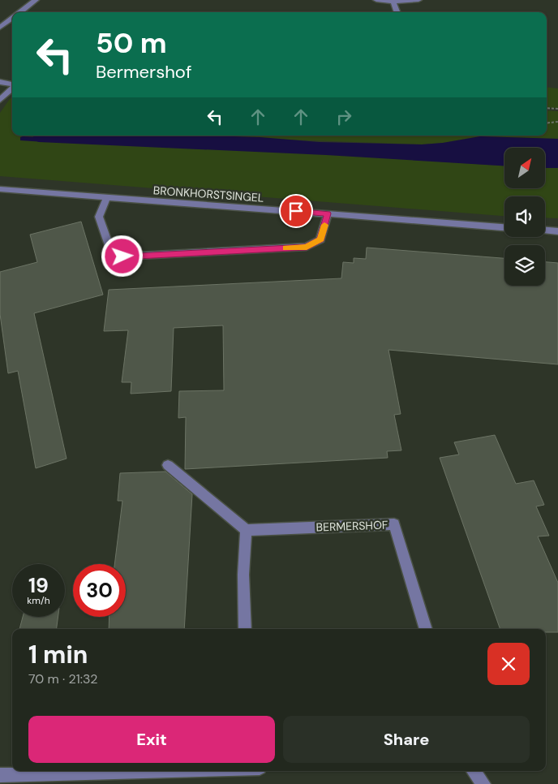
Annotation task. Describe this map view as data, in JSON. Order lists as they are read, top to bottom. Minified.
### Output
{"streets":{"street":["BRONKHORSTSINGEL","BERMERSHOF"]},"north":"top right","page":{"turn":["50 m","Bermershof"],"speed":"19 km/h","limit":"30","heading":["1 min","70 m · 21:32"],"buttons":["Exit","Share"]}}
